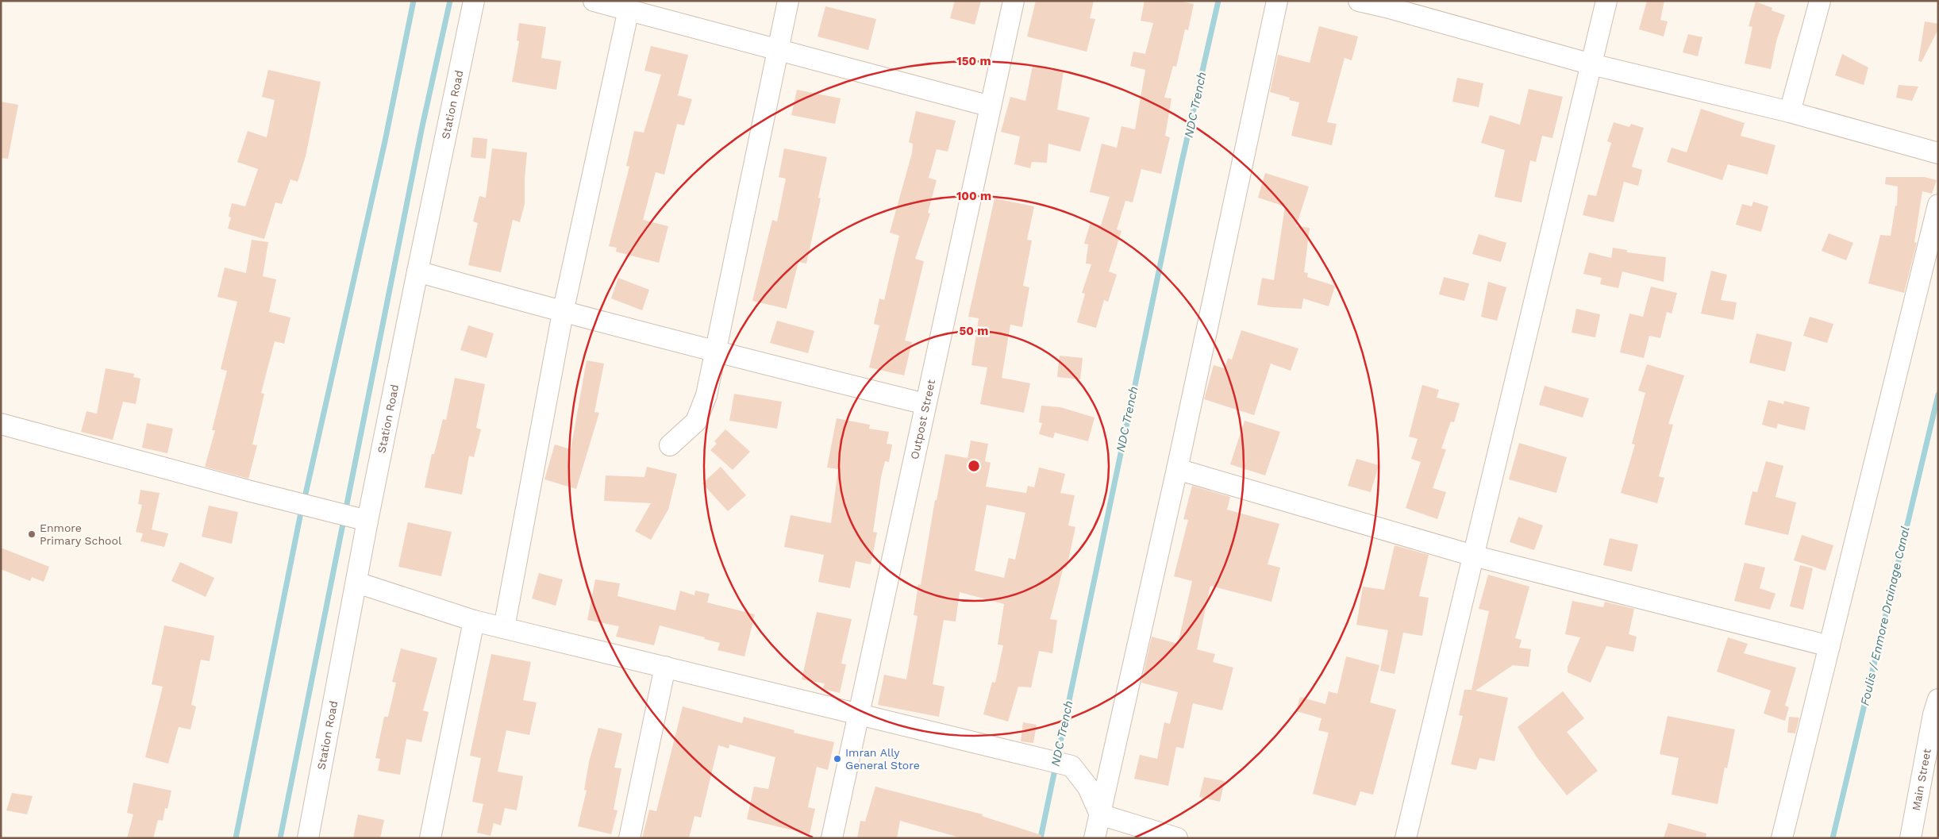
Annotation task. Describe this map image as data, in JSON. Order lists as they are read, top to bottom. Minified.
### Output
{"streets":{"street":["Station Road","Outpost Street","Main Street"]},"water":["NDC Trench","Foulis / Enmore Drainage Canal"],"places":["Enmore Primary School","Imran Ally General Store"],"rings":["150 m","100 m","50 m"]}
